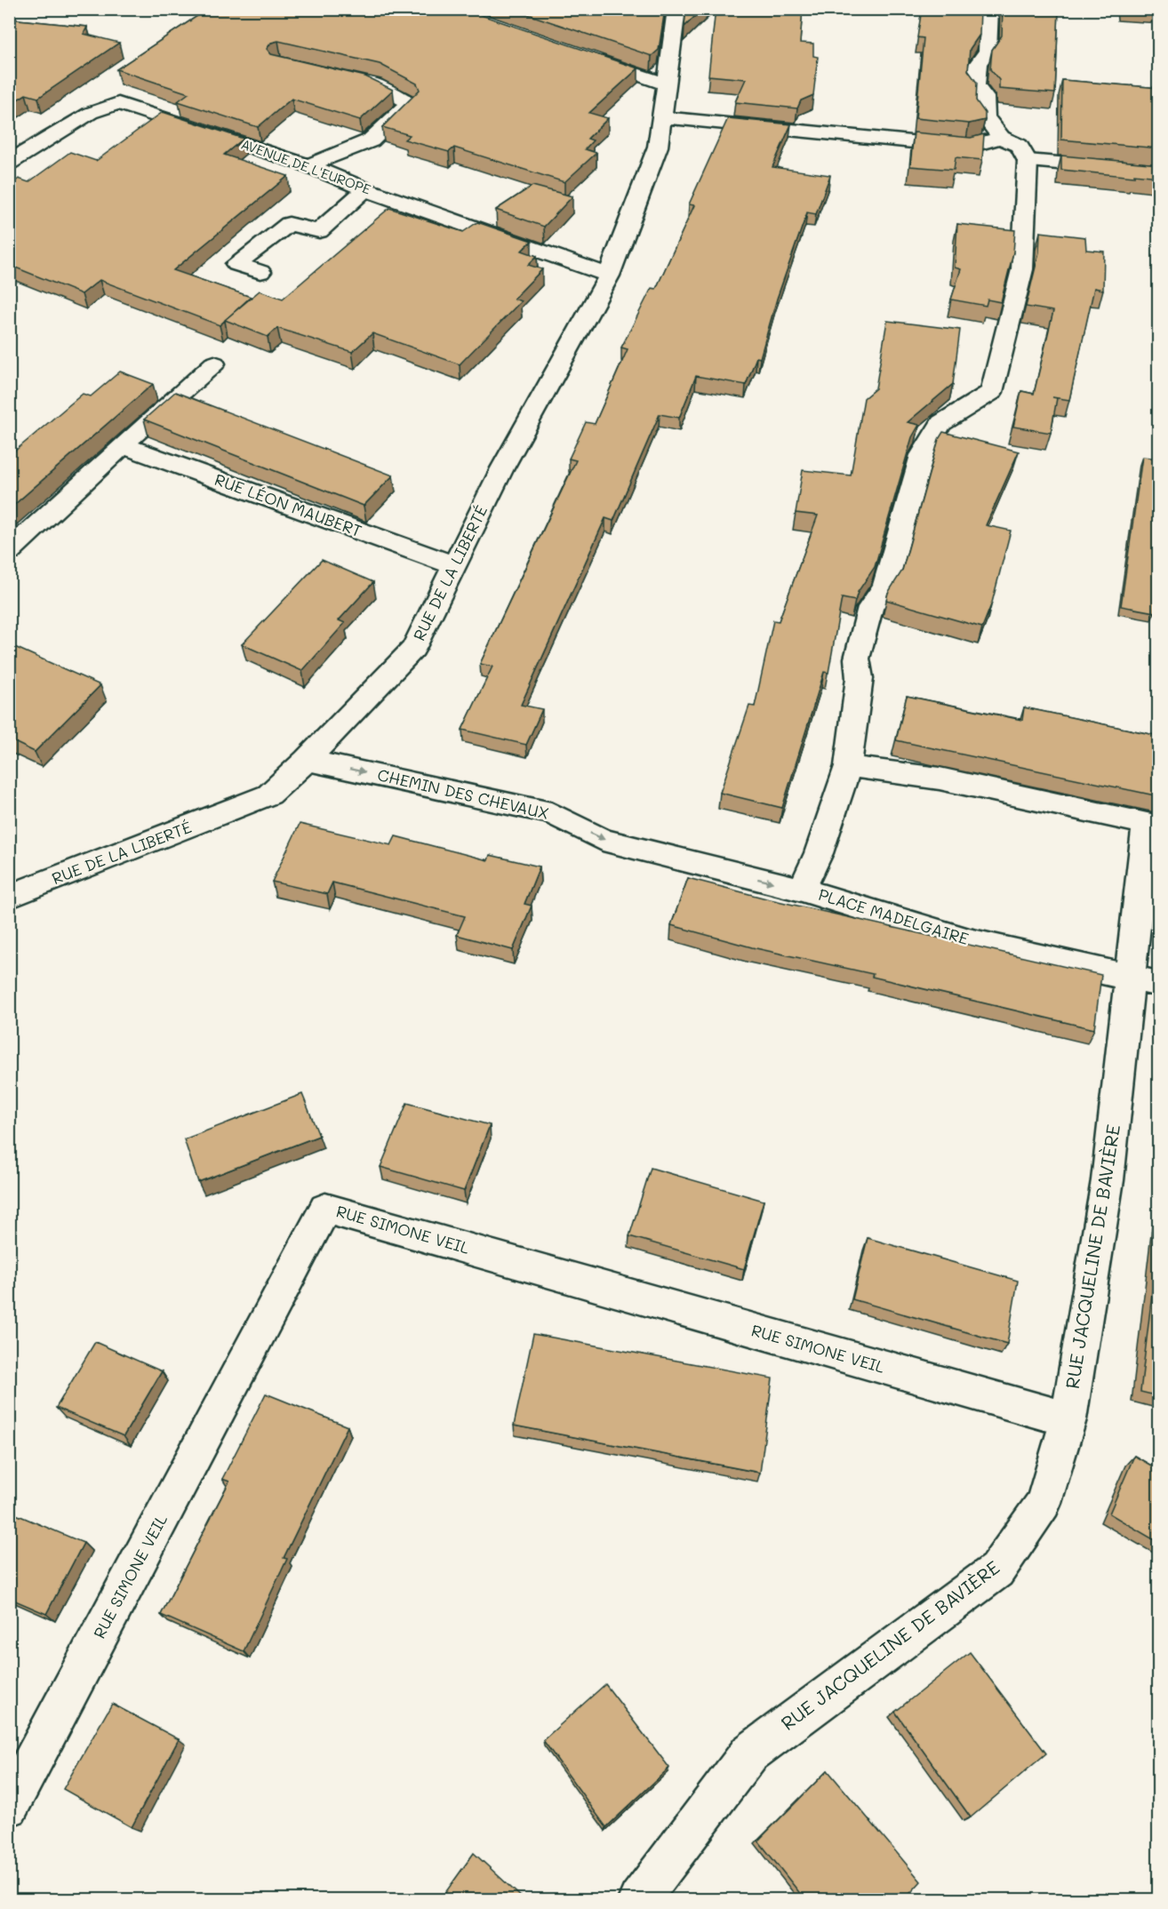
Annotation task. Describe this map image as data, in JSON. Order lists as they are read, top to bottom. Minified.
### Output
{"streets":{"street":["AVENUE DE L'EUROPE","RUE LÉON MAUBERT","RUE DE LA LIBERTÉ","CHEMIN DES CHEVAUX","PLACE MADELGAIRE","RUE SIMONE VEIL","RUE JACQUELINE DE BAVIÈRE"]},"crossings":[["AVENUE DE L'EUROPE","RUE DE LA LIBERTÉ"],["RUE LÉON MAUBERT","RUE DE LA LIBERTÉ"],["RUE DE LA LIBERTÉ","CHEMIN DES CHEVAUX"],["CHEMIN DES CHEVAUX","PLACE MADELGAIRE"],["PLACE MADELGAIRE","RUE JACQUELINE DE BAVIÈRE"],["RUE SIMONE VEIL","RUE JACQUELINE DE BAVIÈRE"]],"one_way":["CHEMIN DES CHEVAUX"]}
